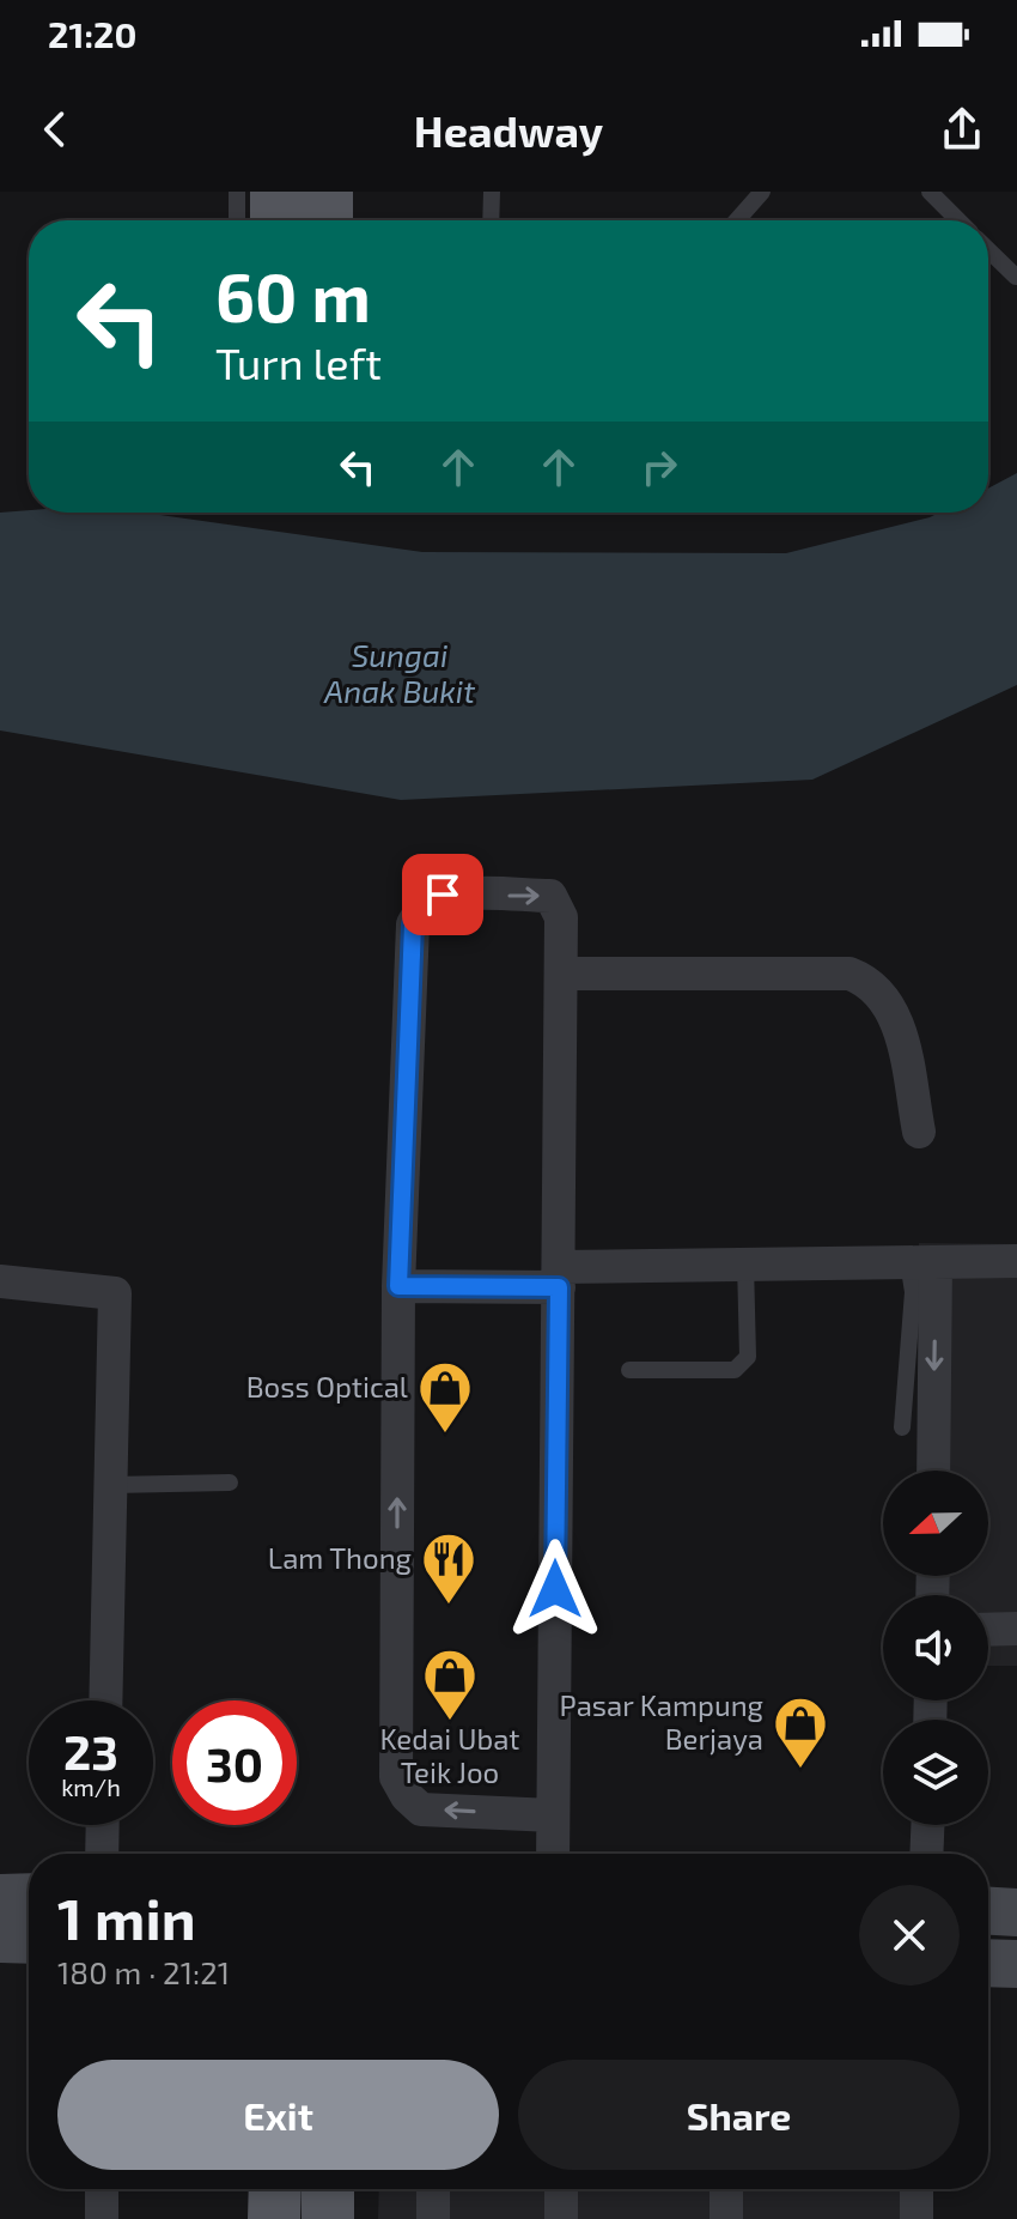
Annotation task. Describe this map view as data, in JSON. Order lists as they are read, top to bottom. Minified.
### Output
{"water":["Sungai Anak Bukit"],"places":{"shop":["Boss Optical","Kedai Ubat Teik Joo","Pasar Kampung Berjaya"],"restaurant":["Lam Thong"]},"north":"left","page":{"status":"21:20","header":"Headway","turn":["60 m","Turn left"],"speed":"23 km/h","limit":"30","heading":["1 min","180 m · 21:21"],"buttons":["Exit","Share"]}}
